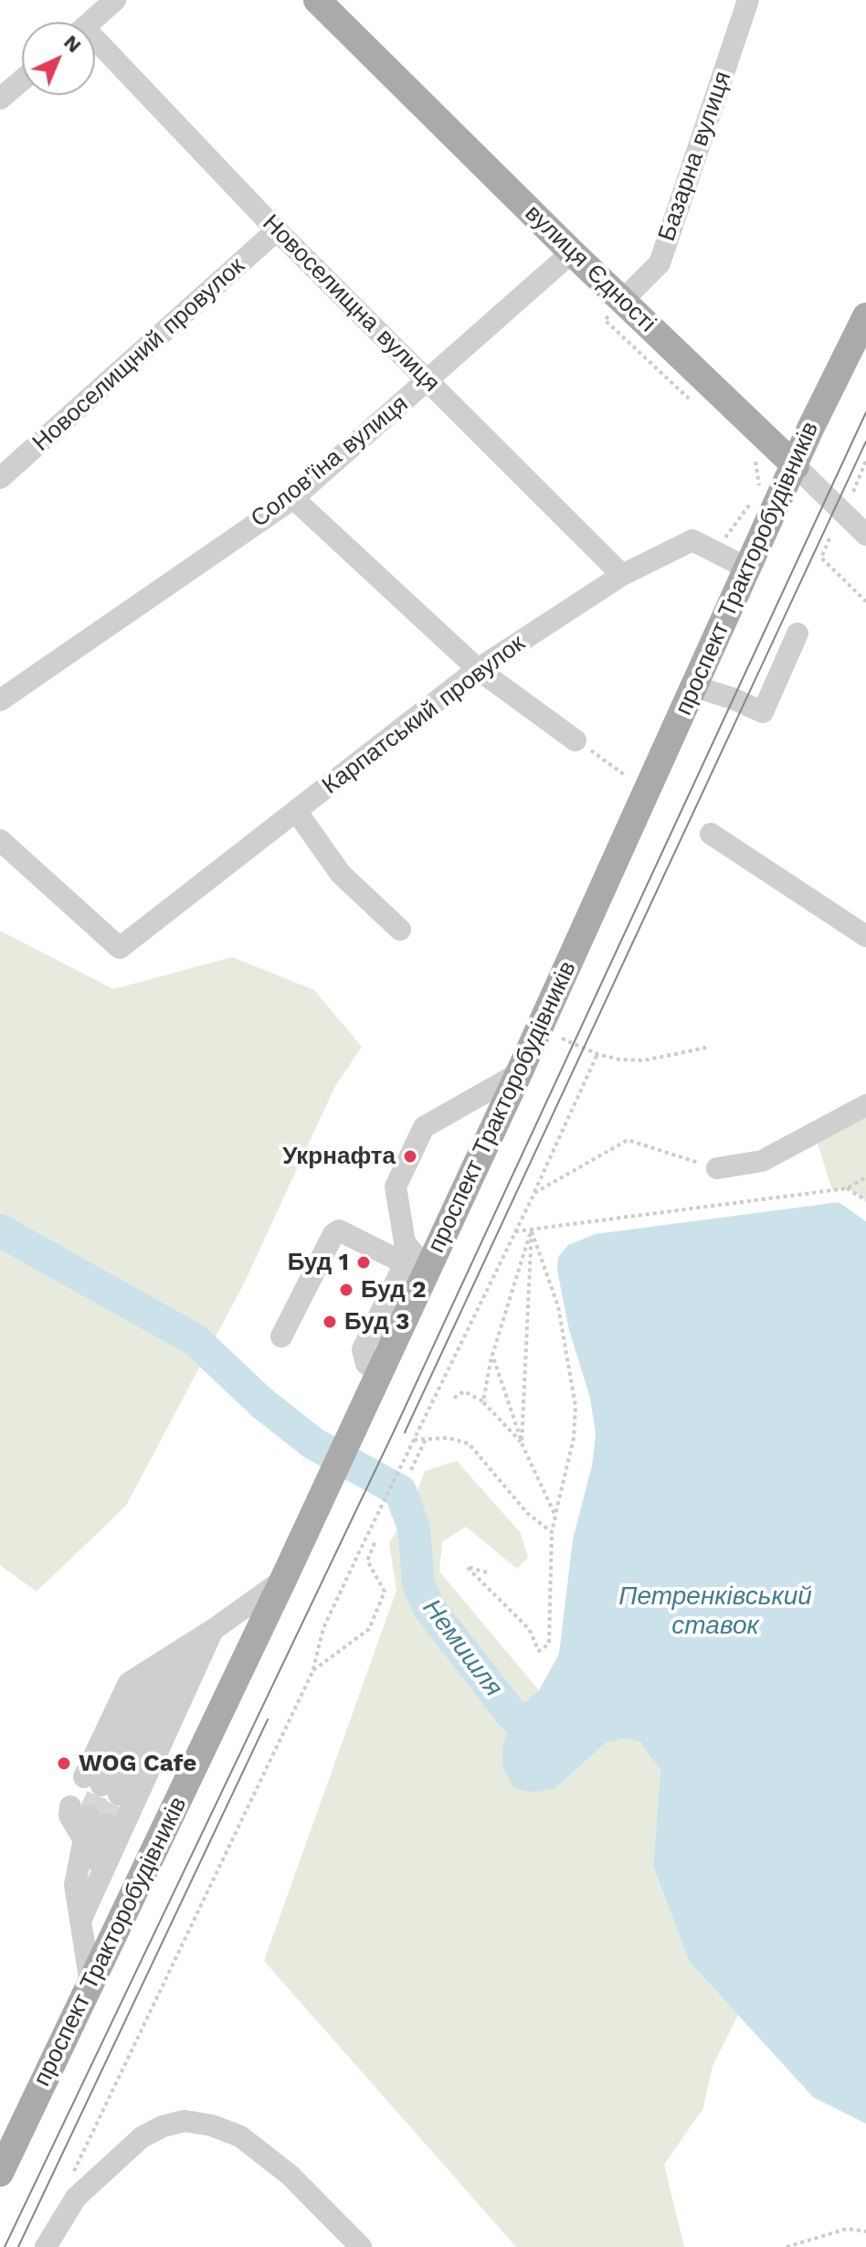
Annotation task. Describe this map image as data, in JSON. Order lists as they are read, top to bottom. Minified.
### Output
{"streets":{"main road":["вулиця Єдності","проспект Тракторобудівників"],"street":["Базарна вулиця","Новоселищна вулиця","Новоселищний провулок","Солов'їна вулиця","Карпатський провулок"]},"crossings":[["Базарна вулиця","вулиця Єдності"],["вулиця Єдності","Солов'їна вулиця"],["вулиця Єдності","проспект Тракторобудівників"],["Новоселищна вулиця","Новоселищний провулок"],["Новоселищна вулиця","Солов'їна вулиця"],["Новоселищна вулиця","Карпатський провулок"],["проспект Тракторобудівників","Карпатський провулок"]],"water":["Петренківський ставок","Немишля"],"places":["Укрнафта","Буд 1","Буд 2","Буд 3","WOG Cafe"],"north":"top right"}
